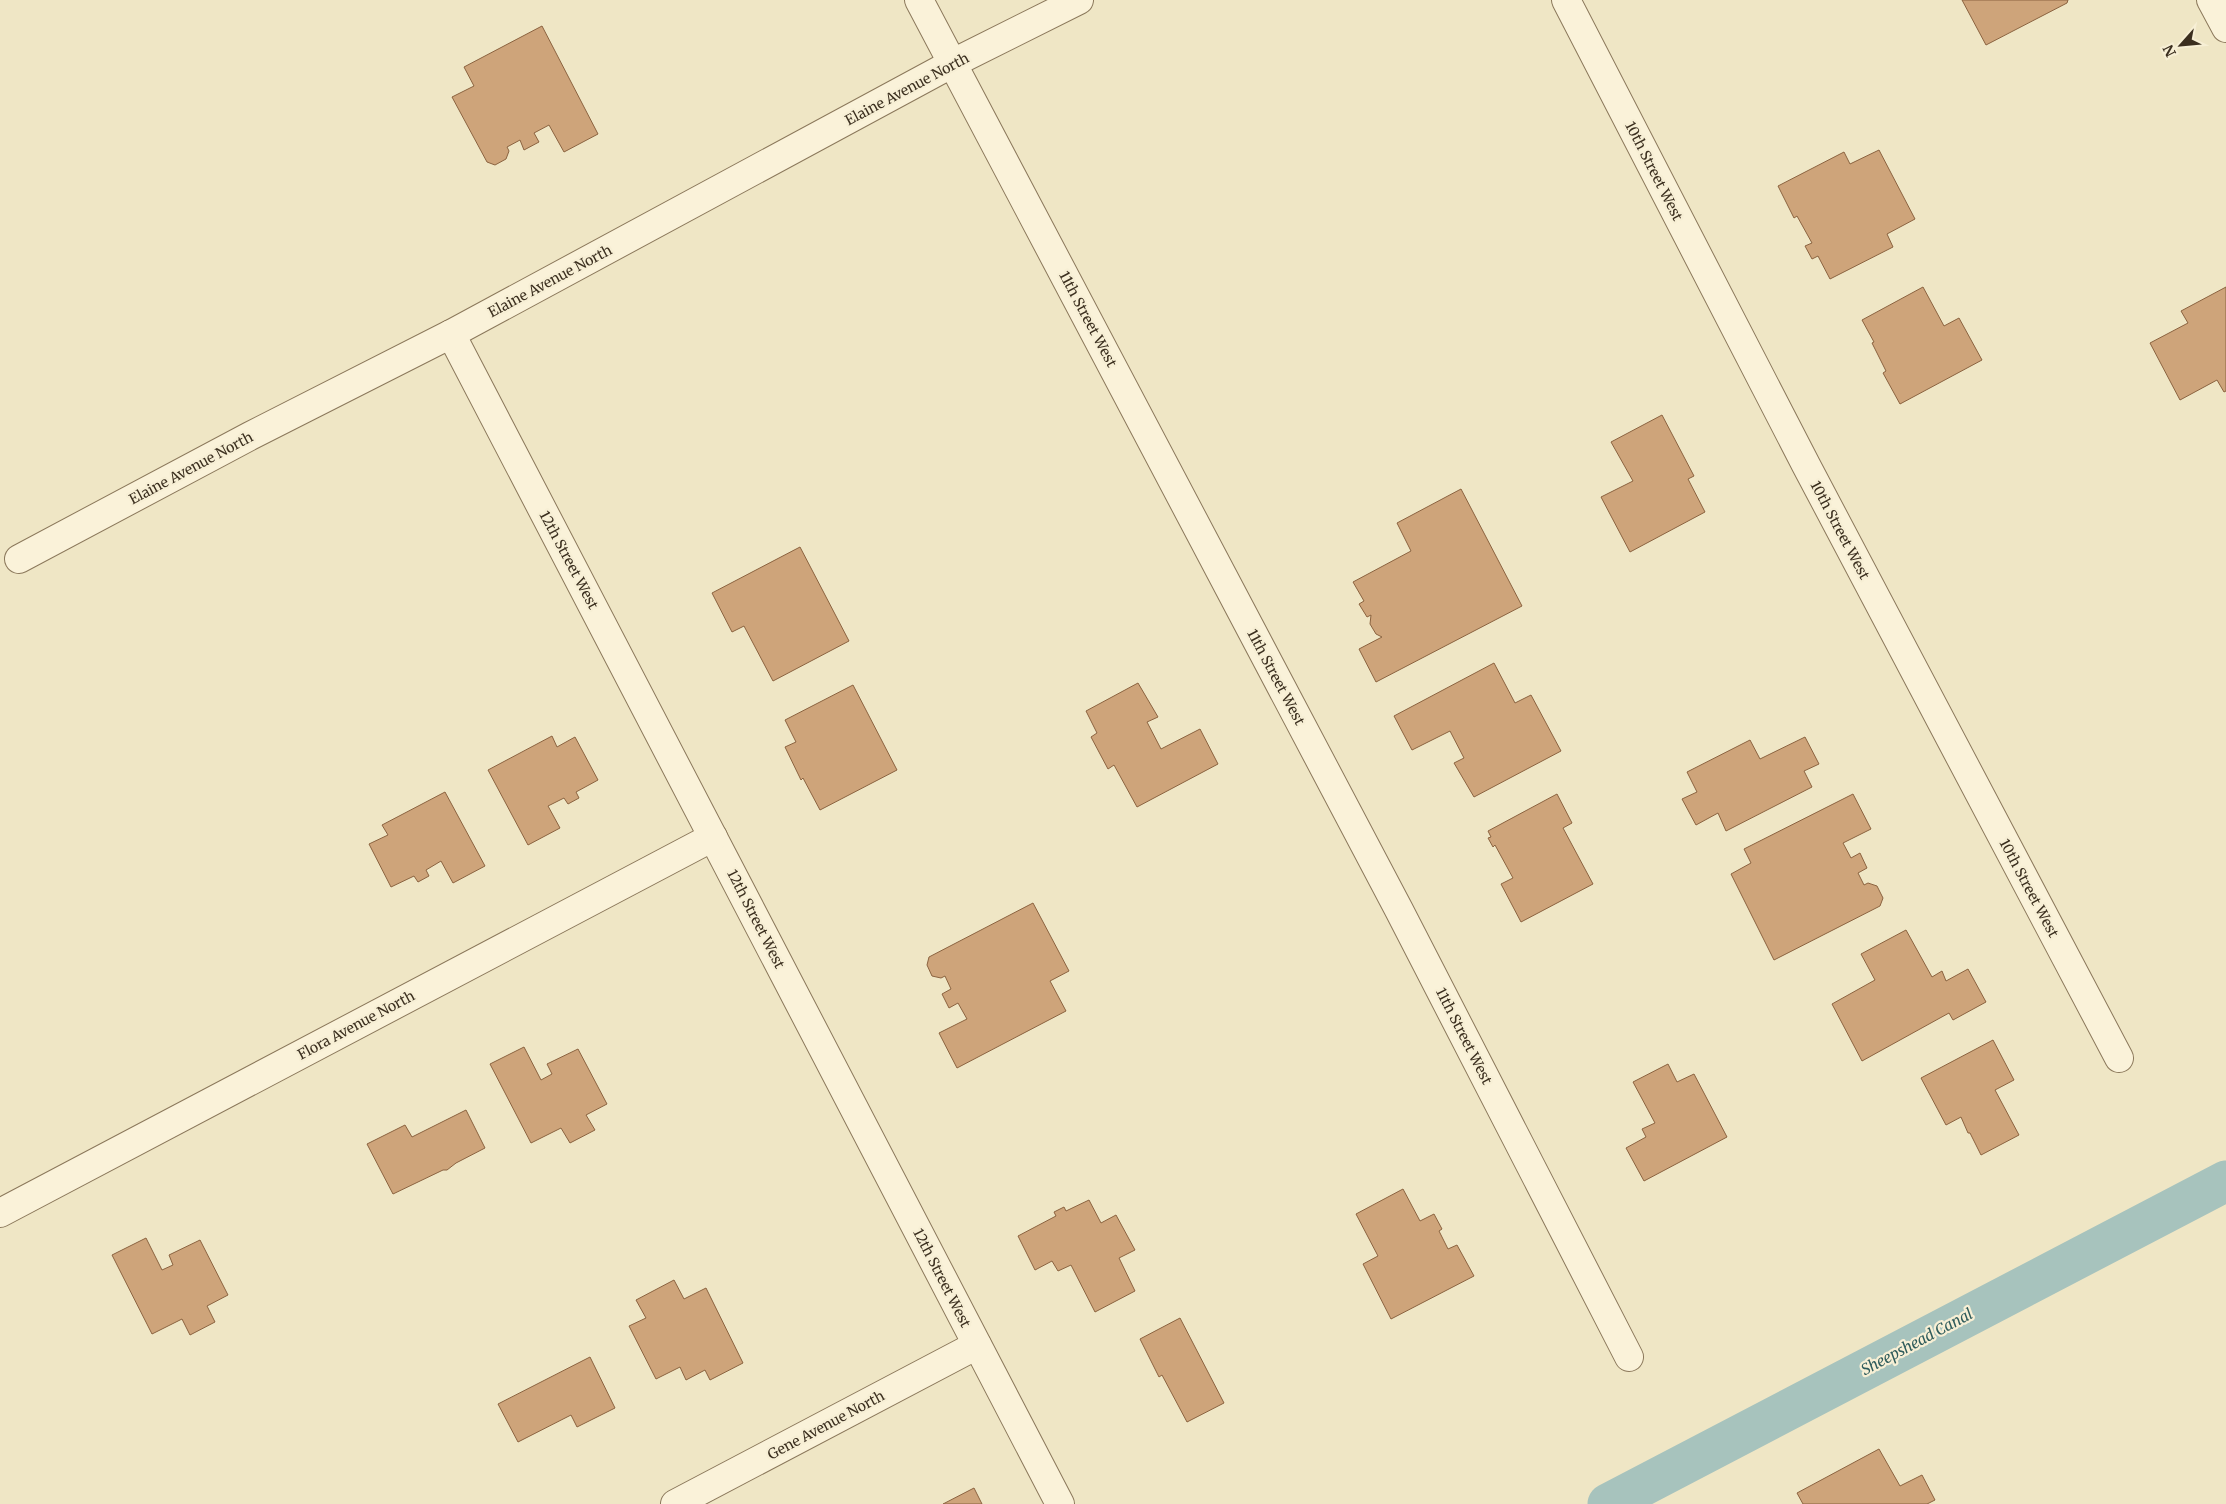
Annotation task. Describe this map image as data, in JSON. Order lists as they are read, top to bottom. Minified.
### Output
{"streets":{"street":["Elaine Avenue North","10th Street West","11th Street West","12th Street West","Flora Avenue North","Gene Avenue North"]},"crossings":[["Elaine Avenue North","11th Street West"],["Elaine Avenue North","12th Street West"],["12th Street West","Flora Avenue North"],["12th Street West","Gene Avenue North"]],"water":["Sheepshead Canal"],"north":"bottom left"}
